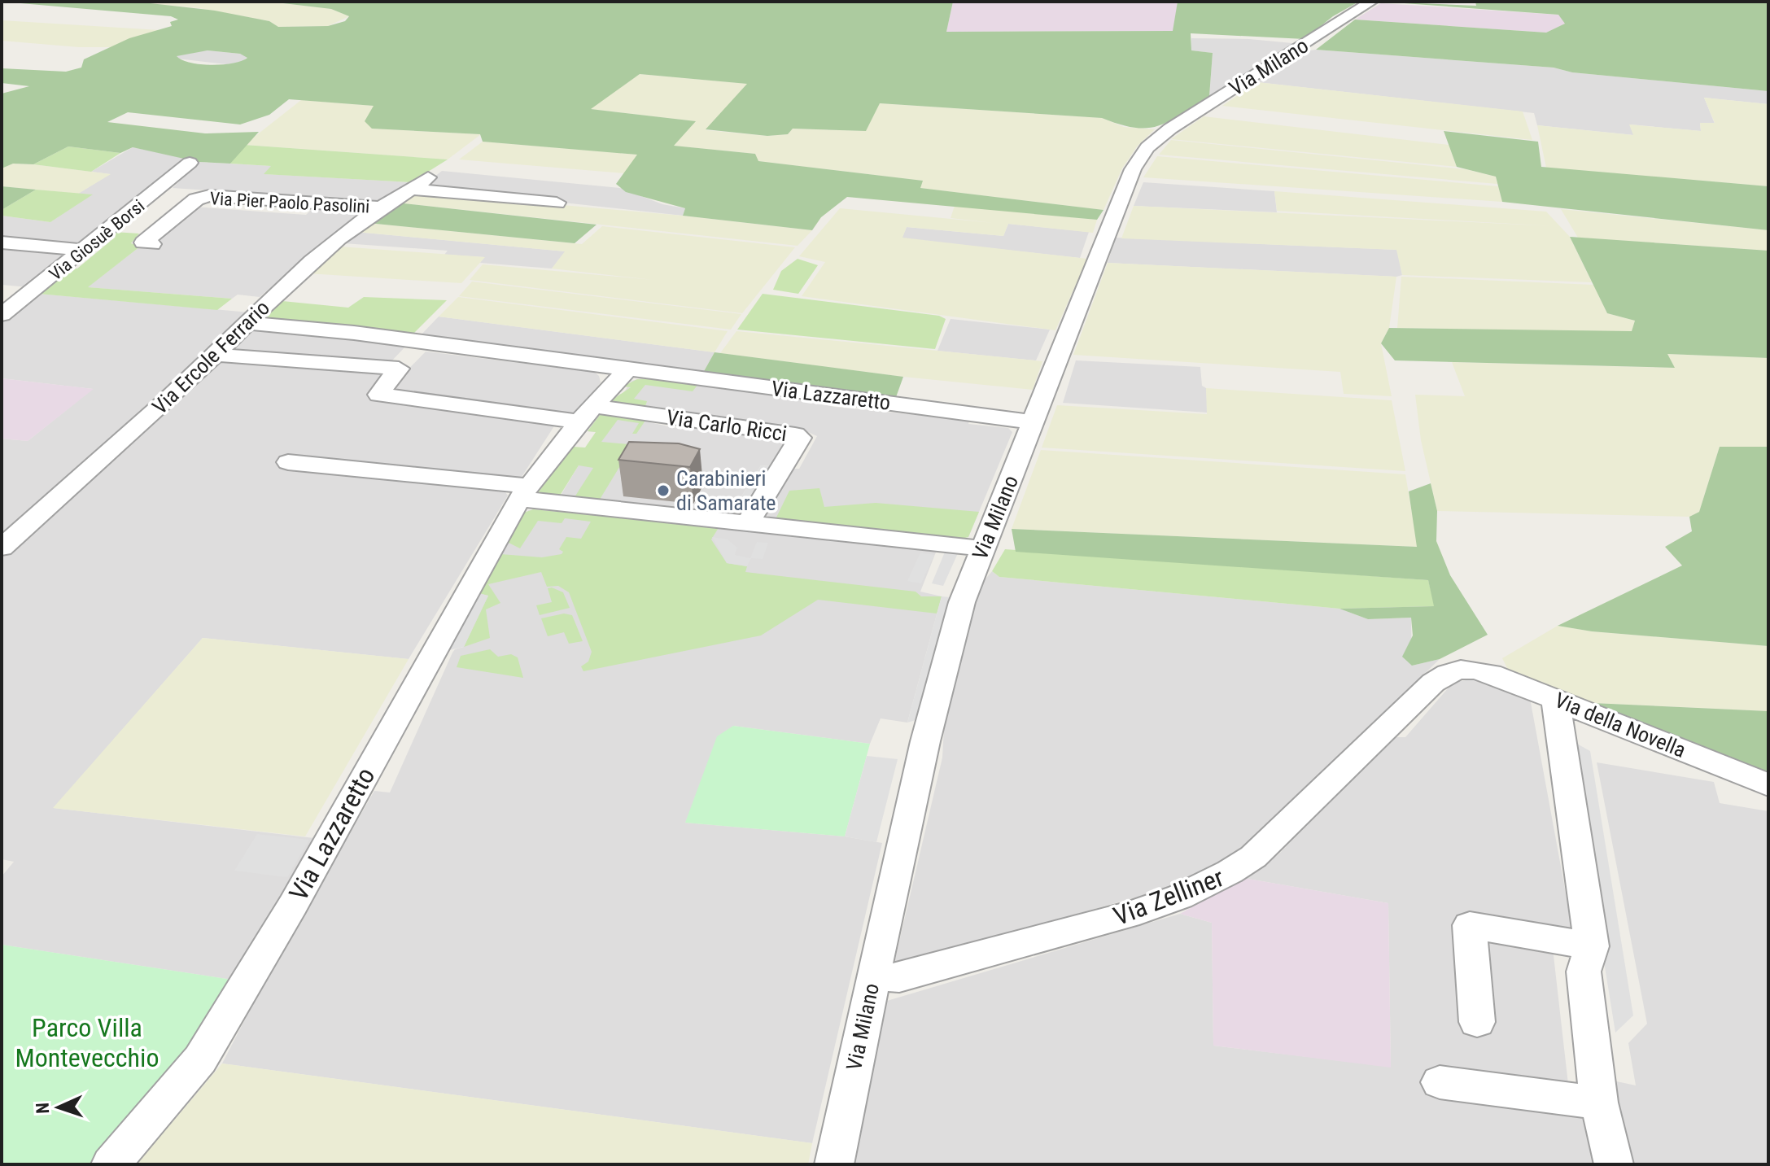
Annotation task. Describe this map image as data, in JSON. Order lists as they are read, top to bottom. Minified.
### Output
{"streets":{"street":["Via Milano","Via Pier Paolo Pasolini","Via Giosuè Borsi","Via Ercole Ferrario","Via Lazzaretto","Via Carlo Ricci","Via della Novella","Via Zelliner"]},"crossings":[["Via Milano","Via Lazzaretto"],["Via Milano","Via Zelliner"],["Via Pier Paolo Pasolini","Via Giosuè Borsi"],["Via Pier Paolo Pasolini","Via Ercole Ferrario"],["Via Ercole Ferrario","Via Lazzaretto"],["Via Lazzaretto","Via Carlo Ricci"],["Via della Novella","Via Zelliner"]],"parks":["Parco Villa Montevecchio"],"places":["Carabinieri di Samarate"],"north":"left"}
